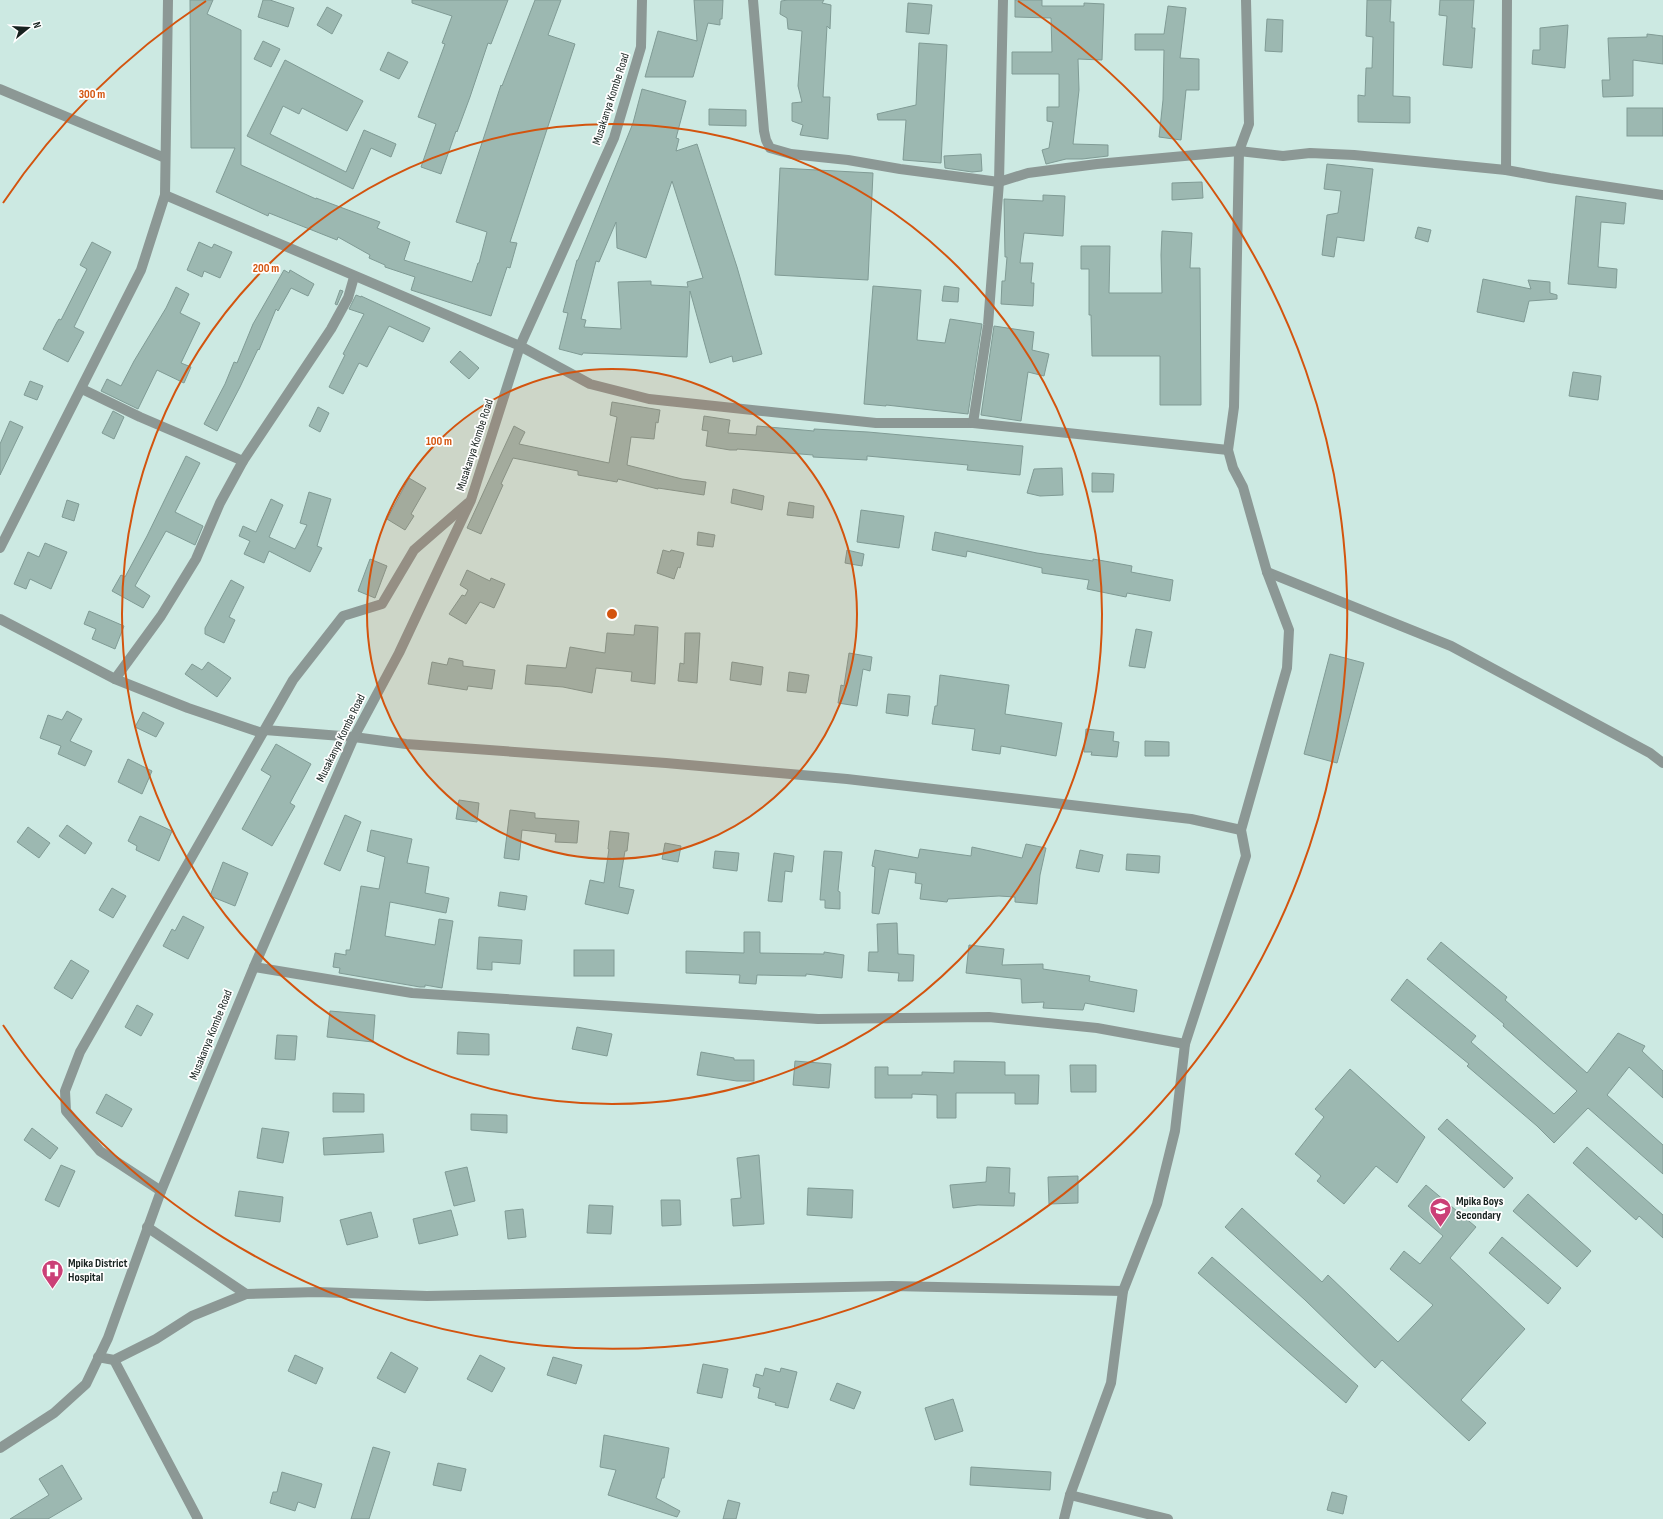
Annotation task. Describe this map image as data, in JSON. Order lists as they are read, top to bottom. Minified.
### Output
{"streets":{"street":["Musakanya Kombe Road"]},"places":{"school or university":["Mpika Boys Secondary"],"hospital":["Mpika District Hospital"]},"north":"right","rings":["300 m","200 m","100 m"]}
